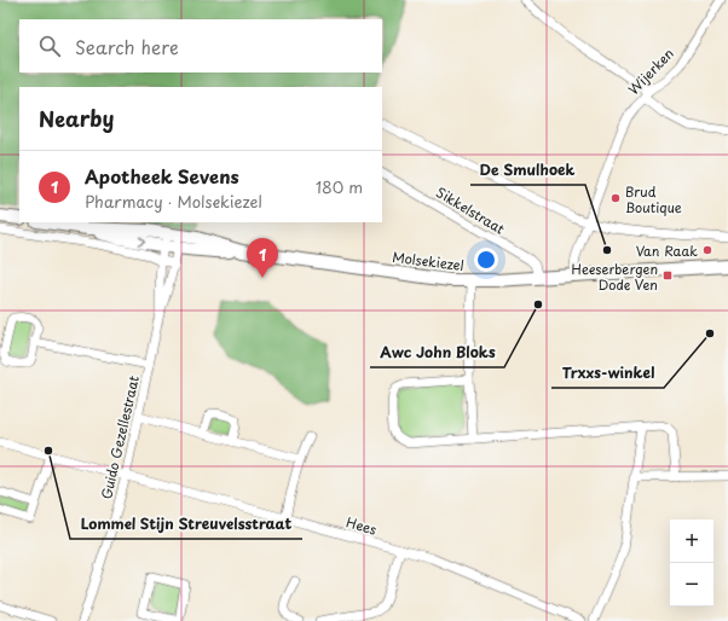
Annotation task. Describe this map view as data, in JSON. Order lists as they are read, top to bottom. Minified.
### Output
{"streets":{"main road":["Molsekiezel"],"street":["Wijerken","Sikkelstraat","Guido Gezellestraat","Hees"]},"crossings":[["Wijerken","Molsekiezel"],["Sikkelstraat","Molsekiezel"],["Molsekiezel","Guido Gezellestraat"],["Guido Gezellestraat","Hees"]],"places":{"other":["Brud Boutique","De Smulhoek","Van Raak","Awc John Bloks","Trxxs-winkel","Lommel Stijn Streuvelsstraat"],"transit":["Heeserbergen Dode Ven"]},"page":{"search":"Search here","heading":"Nearby","list":[{"mark":"1","name":"Apotheek Sevens","note":"Pharmacy · Molsekiezel","value":"180 m"}],"pins":"1","map_buttons":["+","−"]}}
